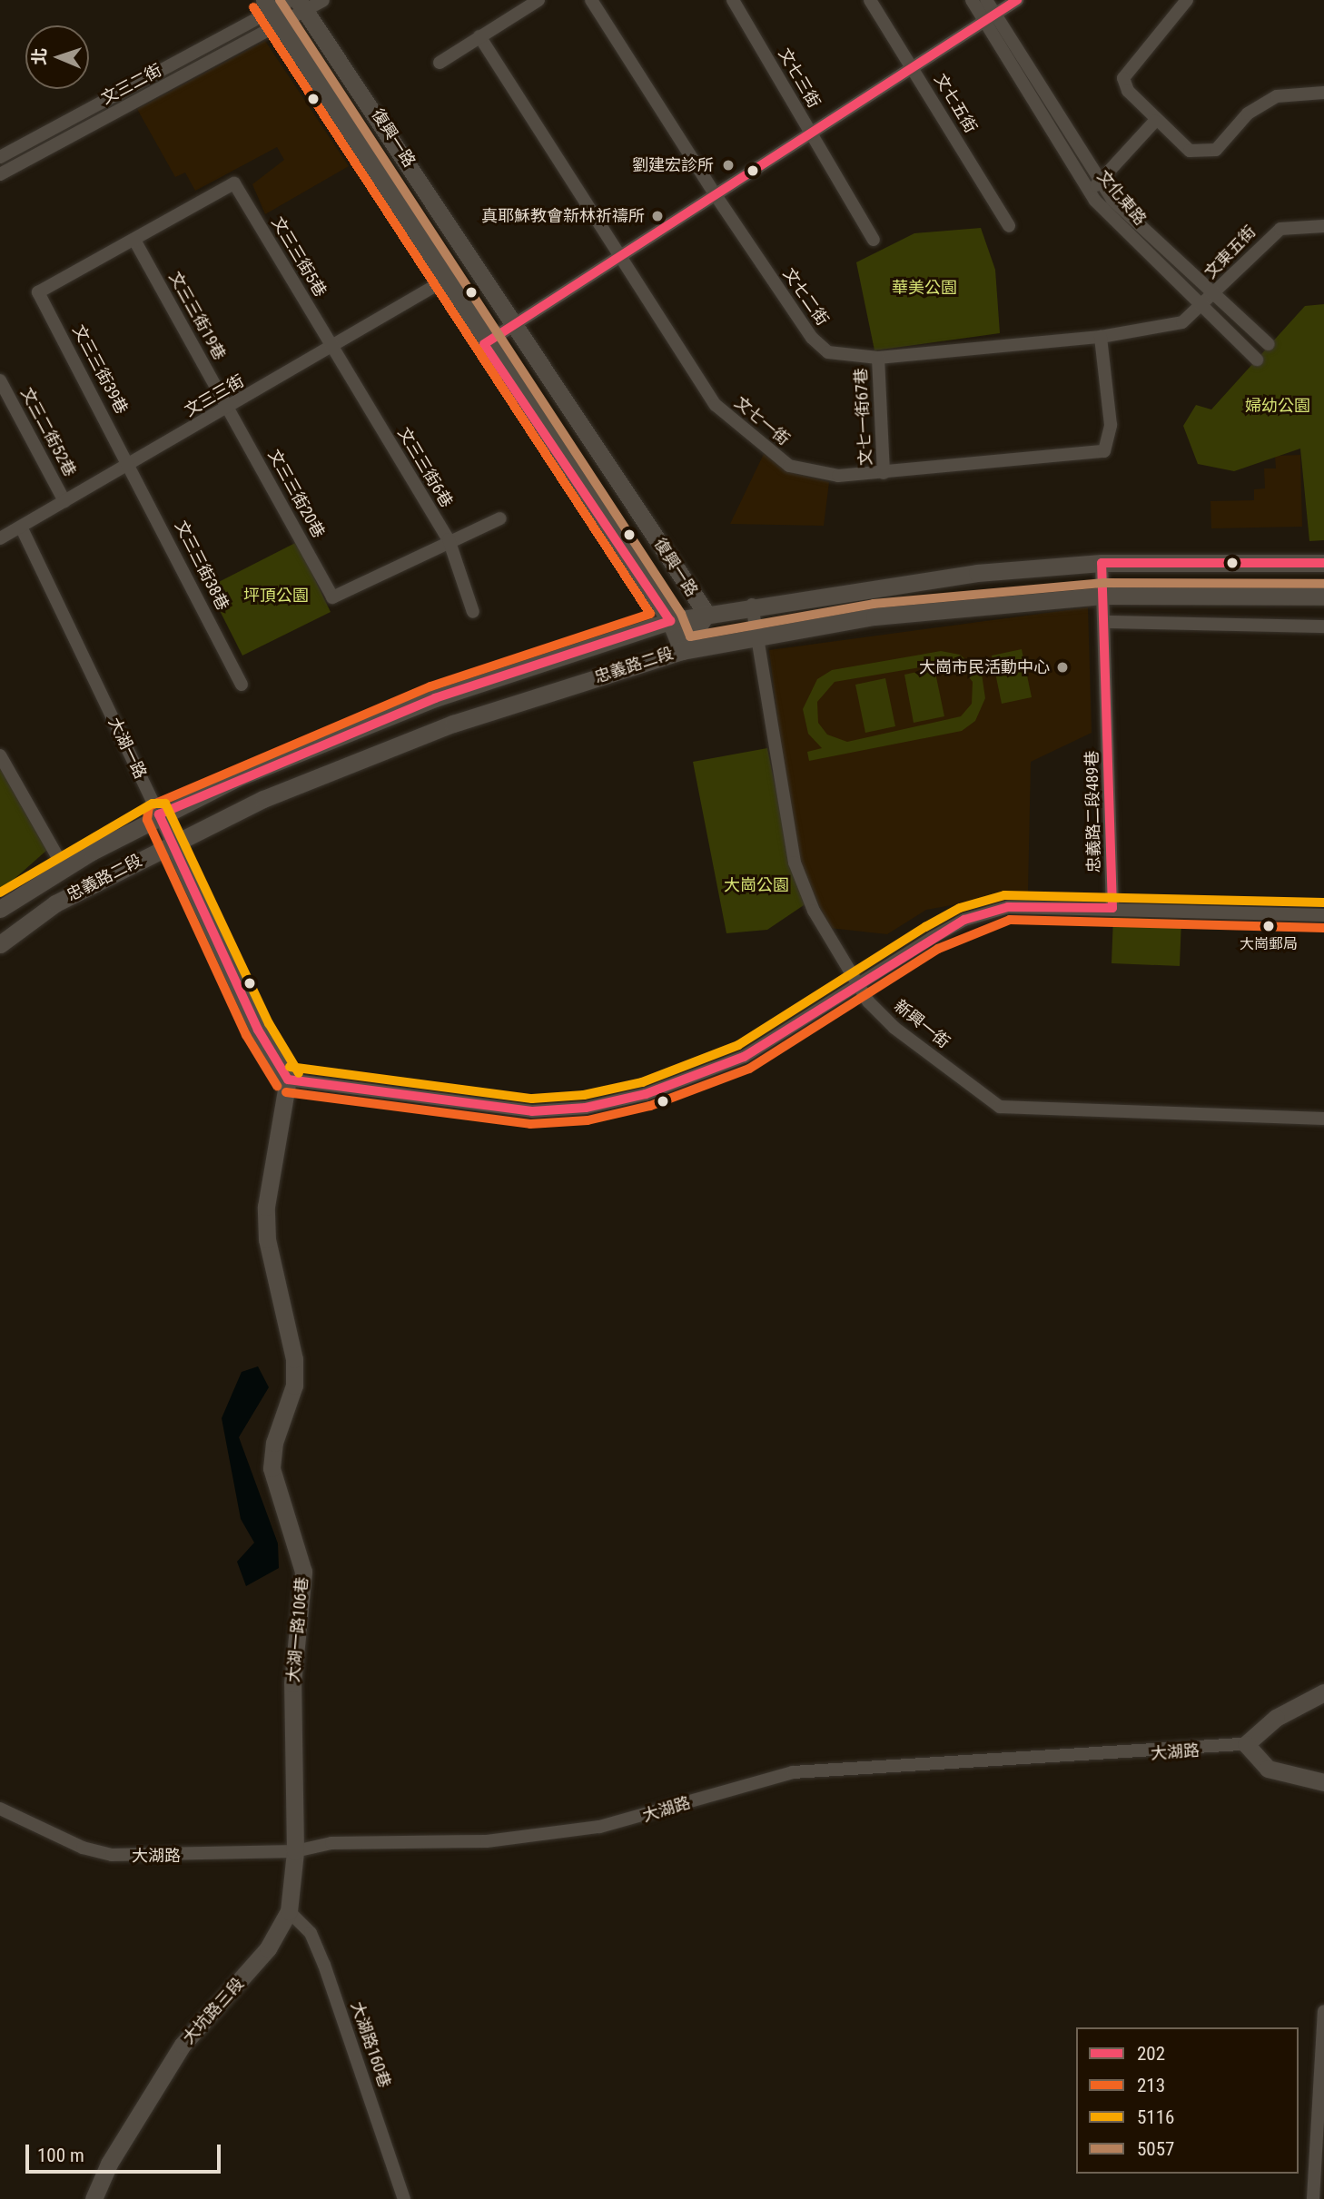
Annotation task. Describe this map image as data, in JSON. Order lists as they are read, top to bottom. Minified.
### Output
{"streets":{"street":["文七三街","文三二街","文七五街","復興一路","文化東路","文東五街","文三三街5巷","文七二街","文三三街19巷","文三三街39巷","文三三街","文七一街67巷","文七一街","文三二街52巷","文三三街6巷","文三三街20巷","文三三街38巷","忠義路二段","大湖一路","忠義路二段489巷","新興一街","大湖一路106巷","大湖路","大坑路三段","大湖路160巷"]},"crossings":[["文三二街","復興一路"],["復興一路","文三三街"],["復興一路","忠義路二段"],["文化東路","文東五街"],["文化東路","文七二街"],["文東五街","文七二街"],["文三三街5巷","文三三街19巷"],["文三三街5巷","文三三街39巷"],["文三三街5巷","文三三街"],["文三三街5巷","文三三街6巷"],["文七二街","文七一街67巷"],["文七二街","文七一街"],["文三三街19巷","文三三街39巷"],["文三三街19巷","文三三街"],["文三三街19巷","文三三街20巷"],["文三三街39巷","文三三街"],["文三三街39巷","文三三街38巷"],["文三三街","文三二街52巷"],["文三三街","文三三街6巷"],["文三三街","文三三街20巷"],["文三三街","文三三街38巷"],["文三三街","大湖一路"],["文七一街67巷","文七一街"],["文三三街6巷","文三三街20巷"],["忠義路二段","大湖一路"],["忠義路二段","忠義路二段489巷"],["忠義路二段","新興一街"],["大湖一路","大湖一路106巷"],["大湖一路106巷","大湖路"],["大湖一路106巷","大坑路三段"],["大湖路","大坑路三段"],["大坑路三段","大湖路160巷"]],"parks":["華美公園","婦幼公園","坪頂公園","大崗公園"],"places":["劉建宏診所","真耶穌教會新林祈禱所","大崗市民活動中心","大崗郵局"],"lines":["transit line 202","transit line 5057","transit line 213","transit line 5116"],"legend":["202","213","5116","5057"],"scale_bar":"100 m","north":"left"}
